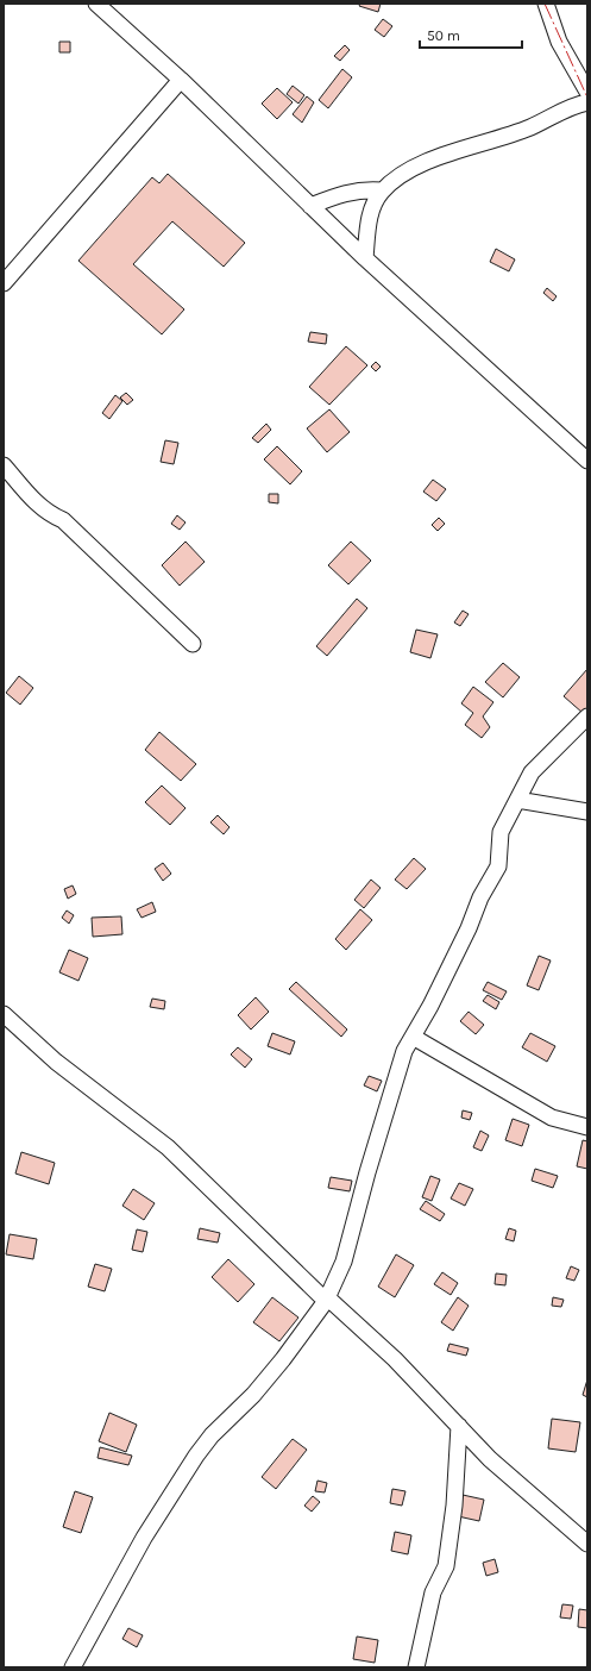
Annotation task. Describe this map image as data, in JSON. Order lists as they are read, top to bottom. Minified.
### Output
{"scale_bar":"50 m"}
